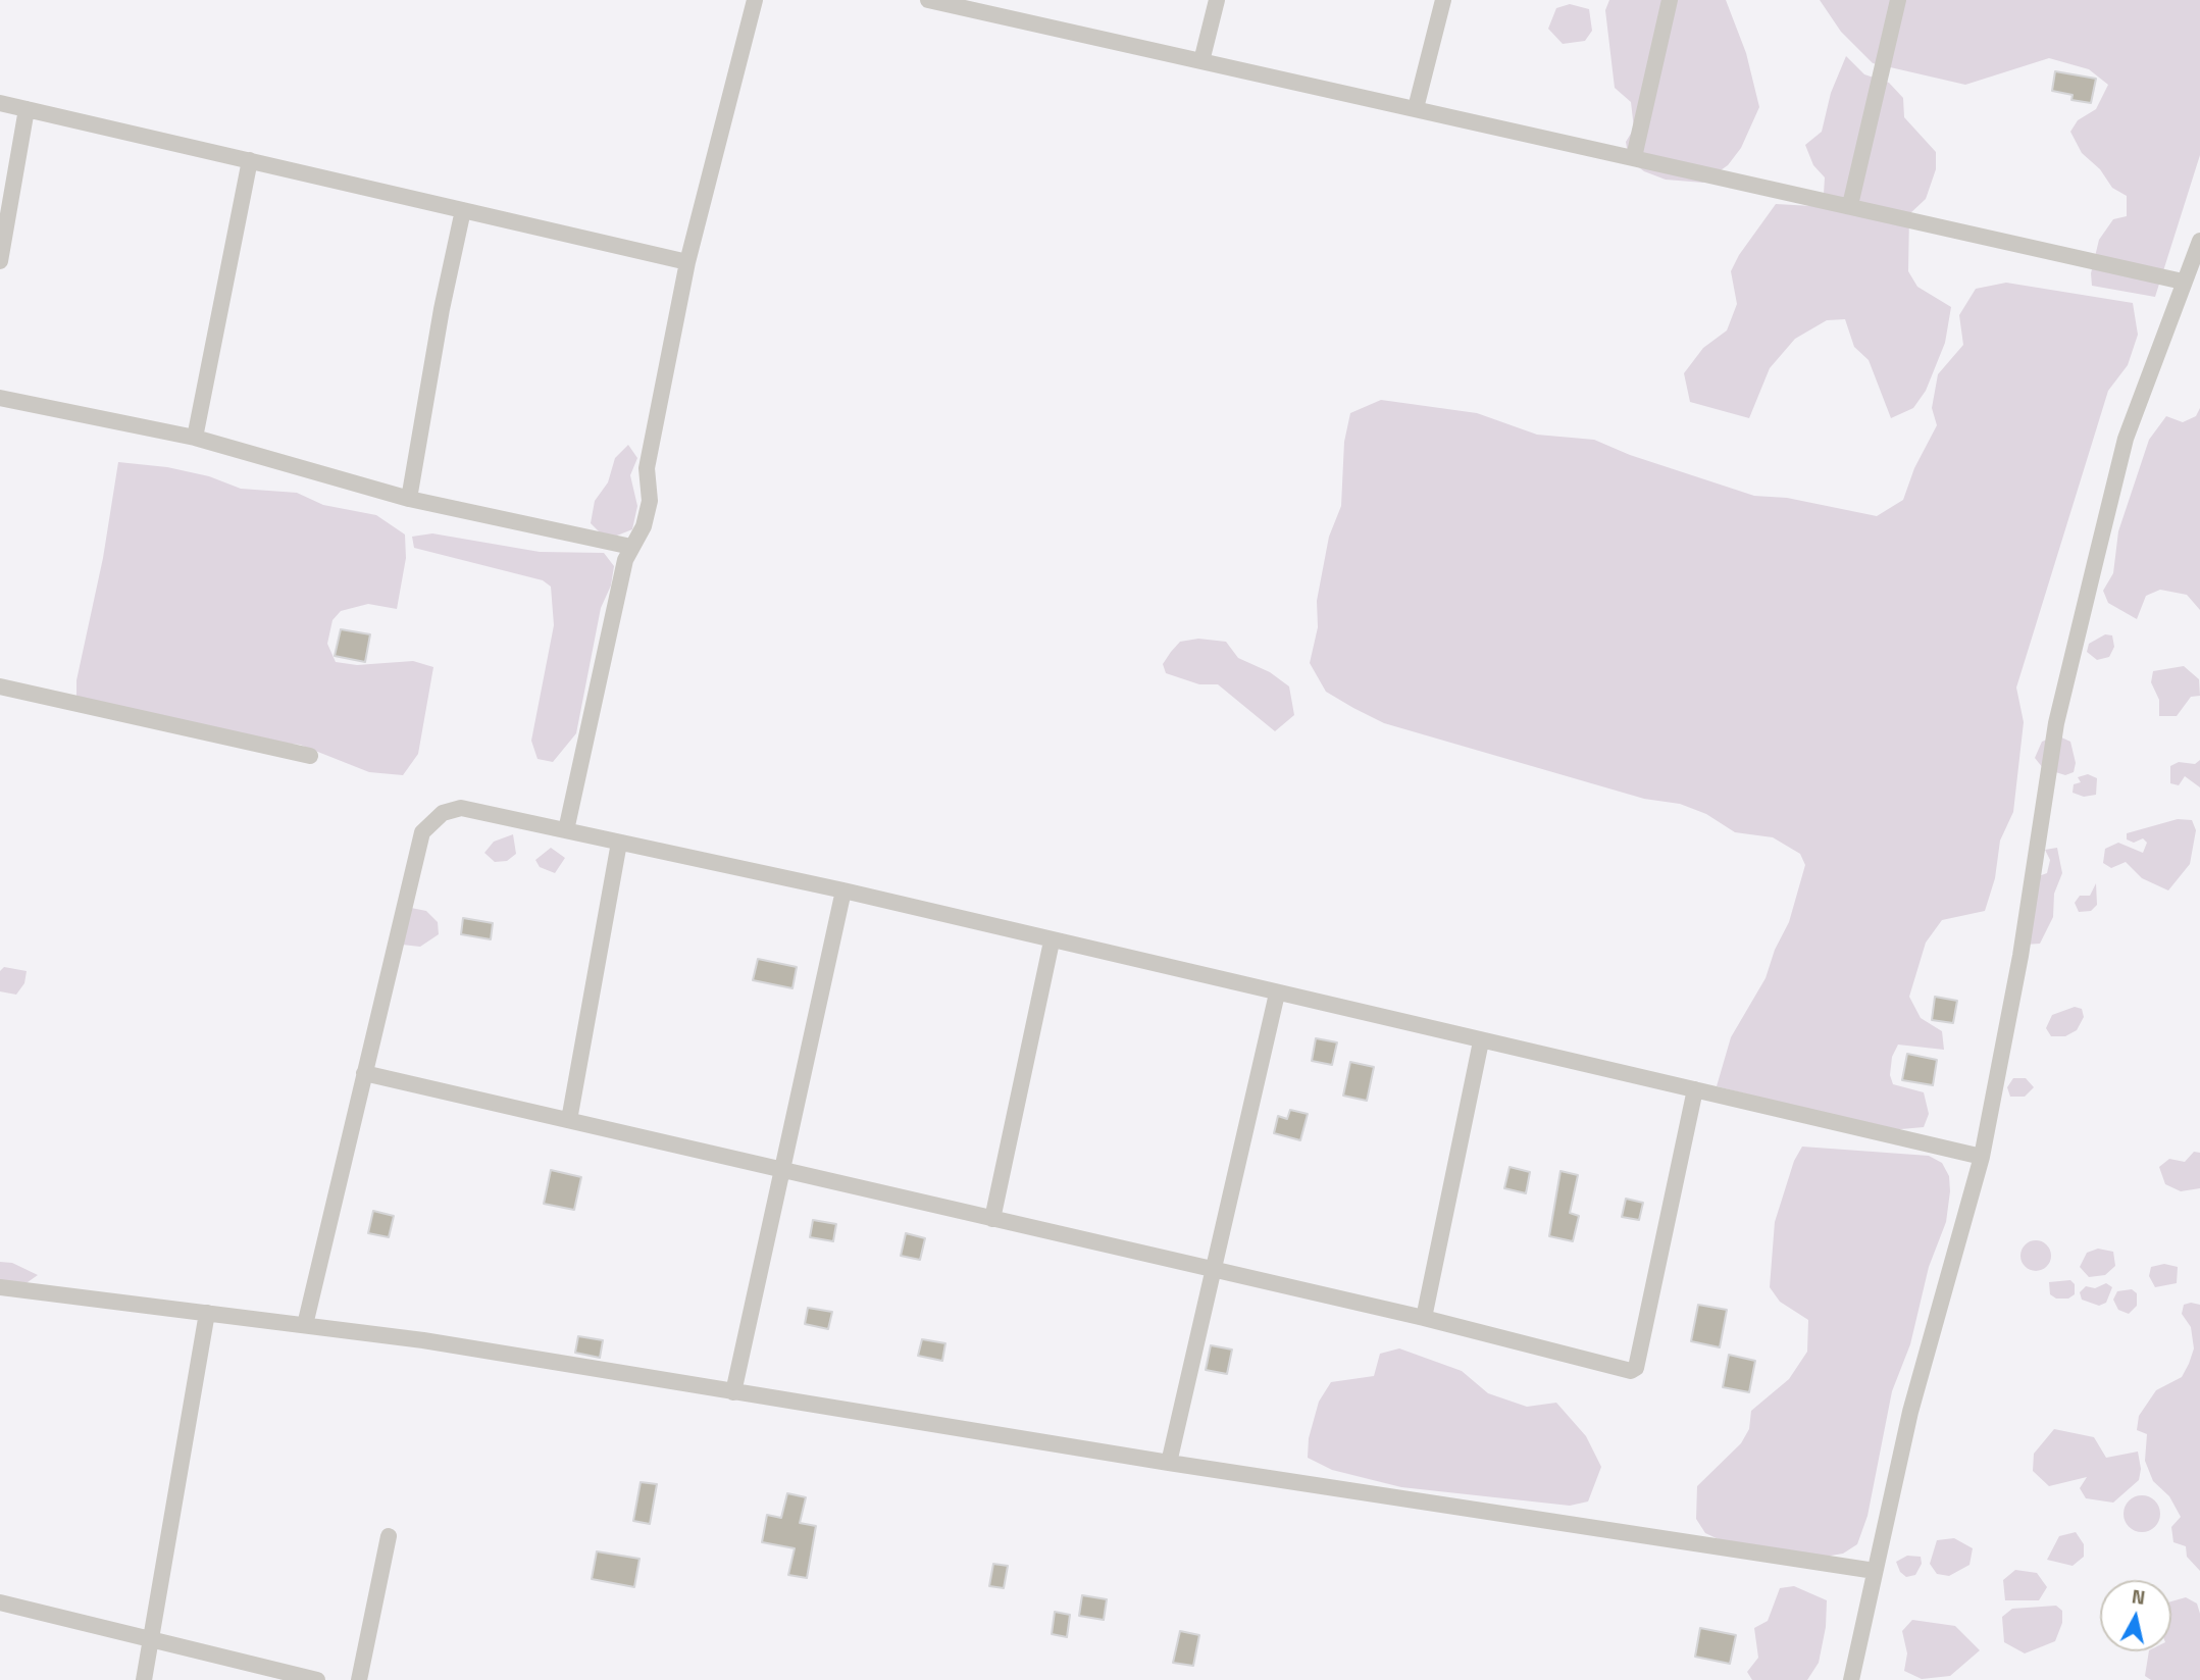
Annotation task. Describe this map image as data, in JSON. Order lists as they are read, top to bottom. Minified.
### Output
{"north":"top"}
